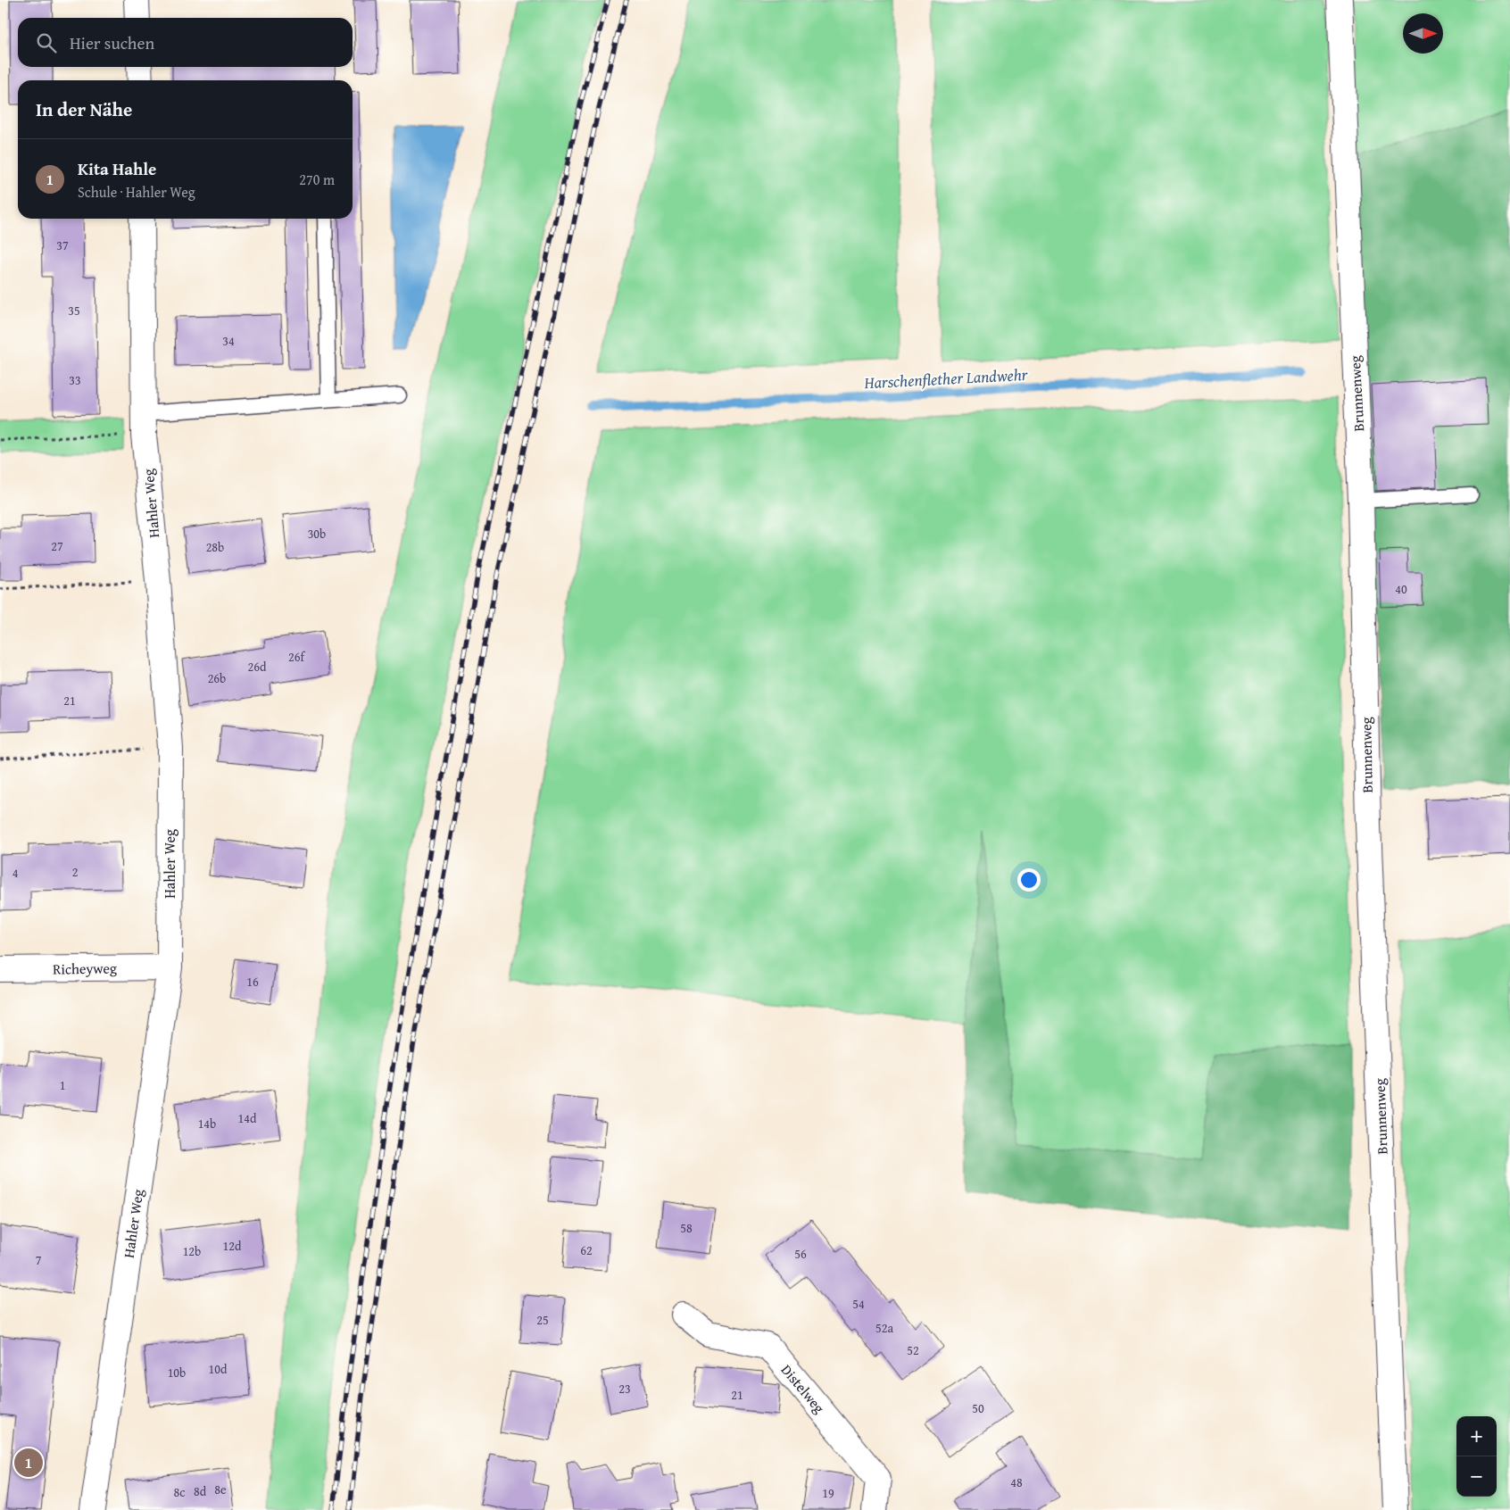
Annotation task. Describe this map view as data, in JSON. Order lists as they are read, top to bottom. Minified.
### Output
{"streets":{"street":["Brunnenweg","Hahler Weg","Richeyweg","Distelweg"]},"crossings":[["Hahler Weg","Richeyweg"]],"water":["Harschenflether Landwehr"],"house_numbers":["37","35","34","33","30b","27","28b","40","26f","26d","26b","21","2","4","16","1","14d","14b","58","12d","62","12b","56","7","54","25","52a","52","10d","10b","23","21","50","48","8e","8d","8c","19"],"north":"right","page":{"search":"Hier suchen","heading":"In der Nähe","list":[{"mark":"1","name":"Kita Hahle","note":"Schule · Hahler Weg","value":"270 m"}],"map_buttons":["+","−"],"pins":"1"}}
